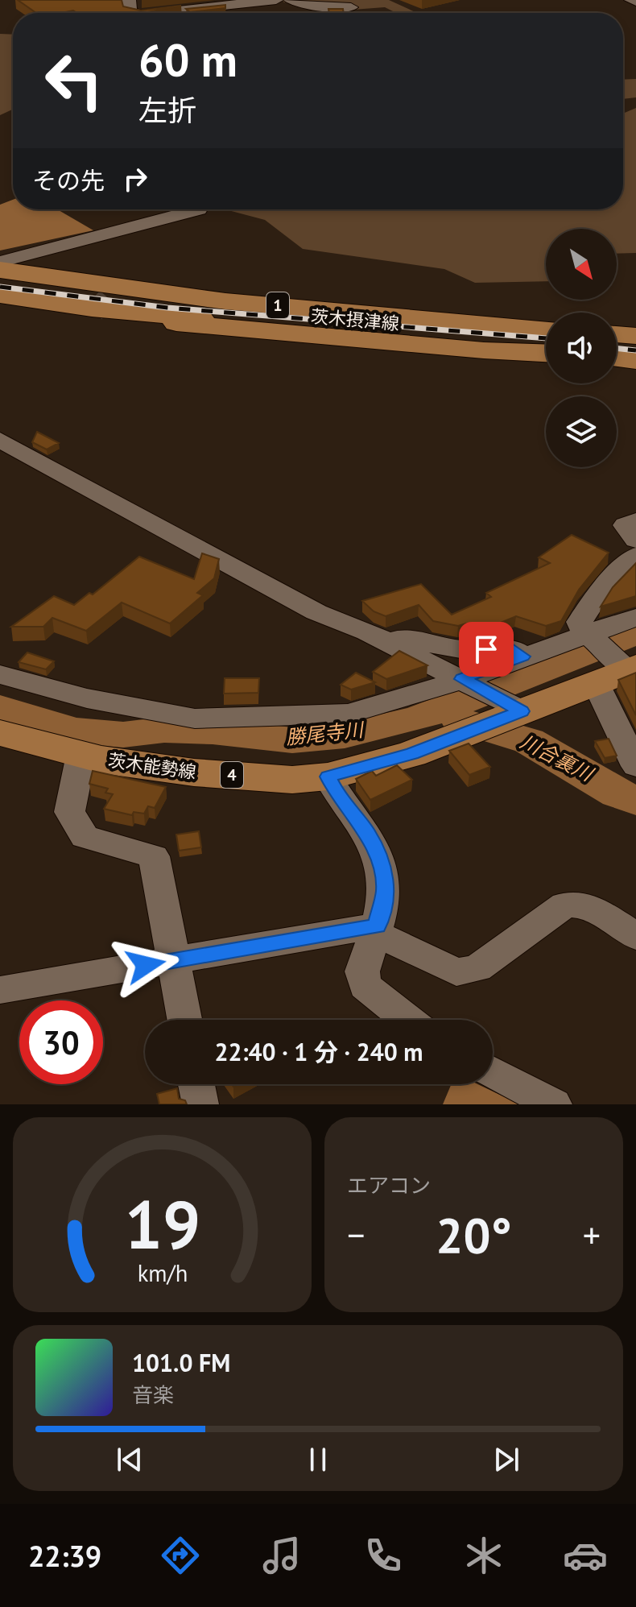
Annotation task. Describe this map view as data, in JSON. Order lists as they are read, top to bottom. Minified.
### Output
{"streets":{"main road":["1","茨木摂津線","茨木能勢線","4"]},"crossings":[["1","茨木摂津線"]],"water":["勝尾寺川","川合裏川"],"north":"bottom right","page":{"turn":["60 m","左折"],"then":"その先","limit":"30","trip":"22:40 · 1 分 · 240 m","tile":"エアコン","heat":["−","20°","+"],"song":["101.0 FM","音楽"],"tabs":"22:39","gauge":["19","km/h"]}}
